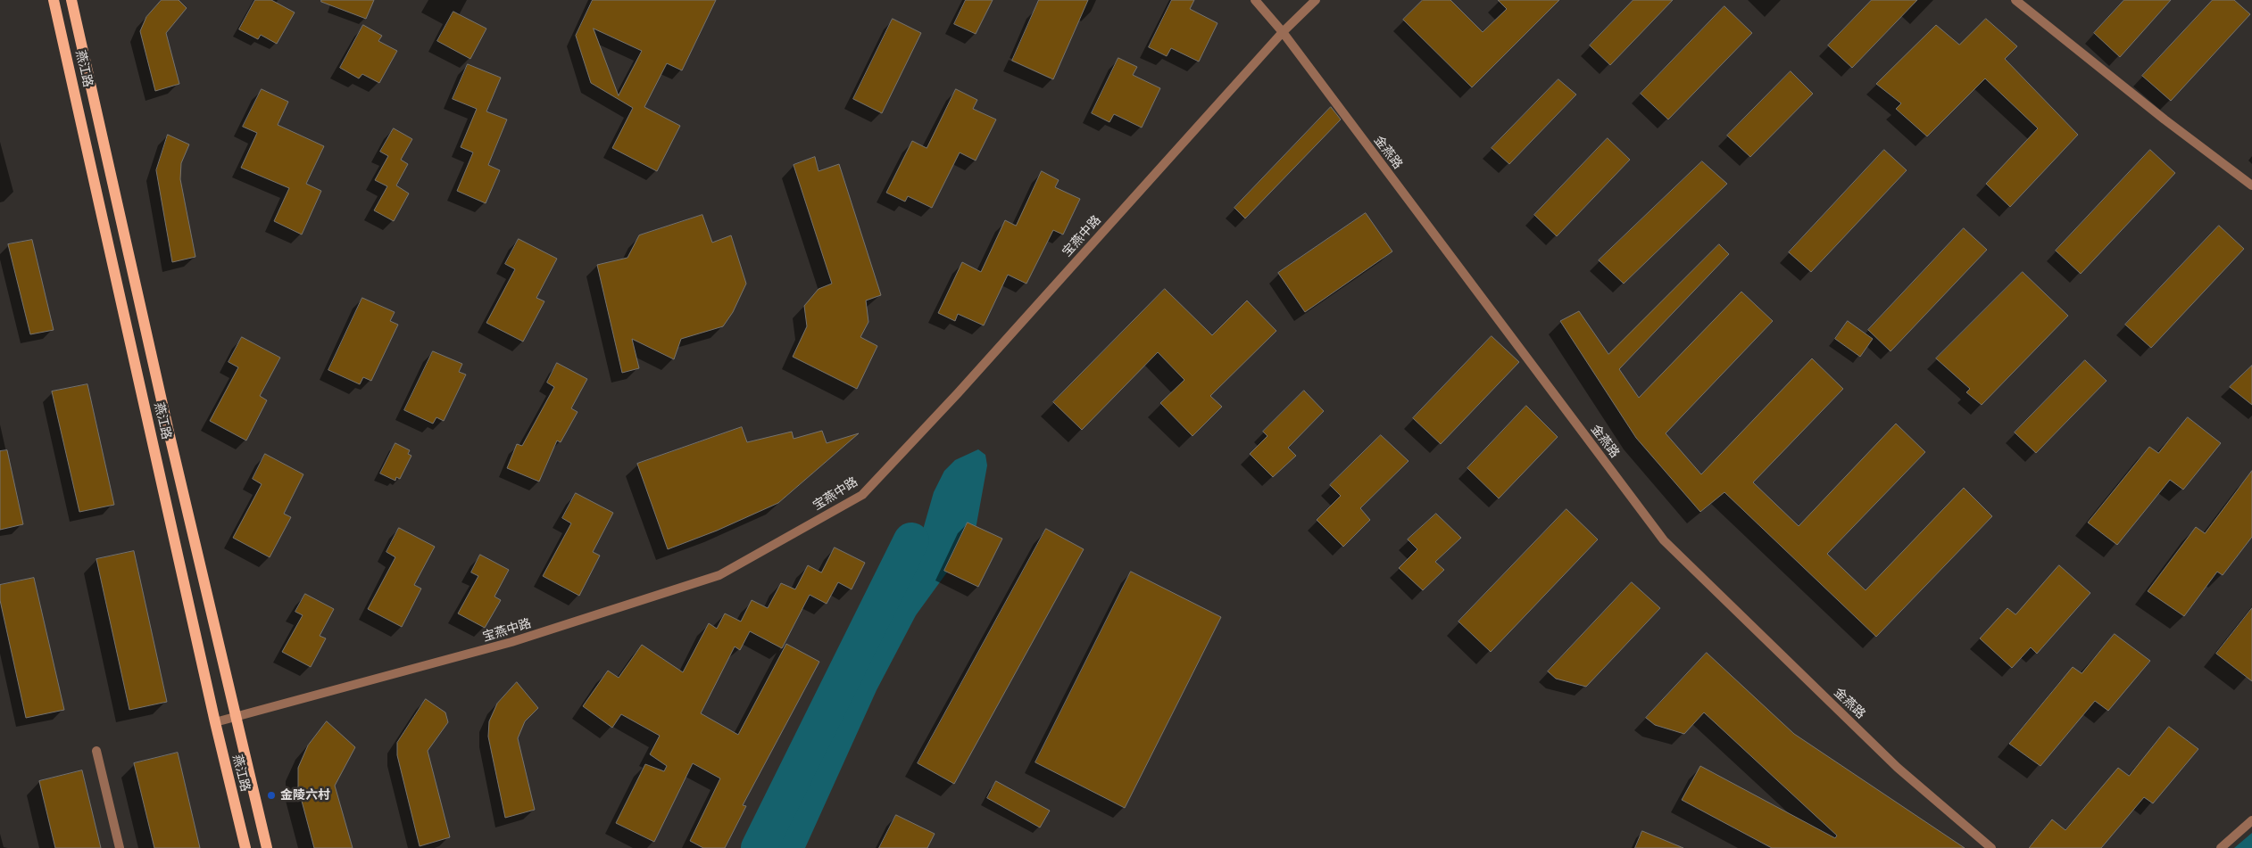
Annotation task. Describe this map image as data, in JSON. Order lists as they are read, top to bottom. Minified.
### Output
{"streets":{"main road":["燕江路"],"street":["金燕路","宝燕中路"]},"crossings":[["燕江路","宝燕中路"],["金燕路","宝燕中路"]],"places":["金陵六村"]}
